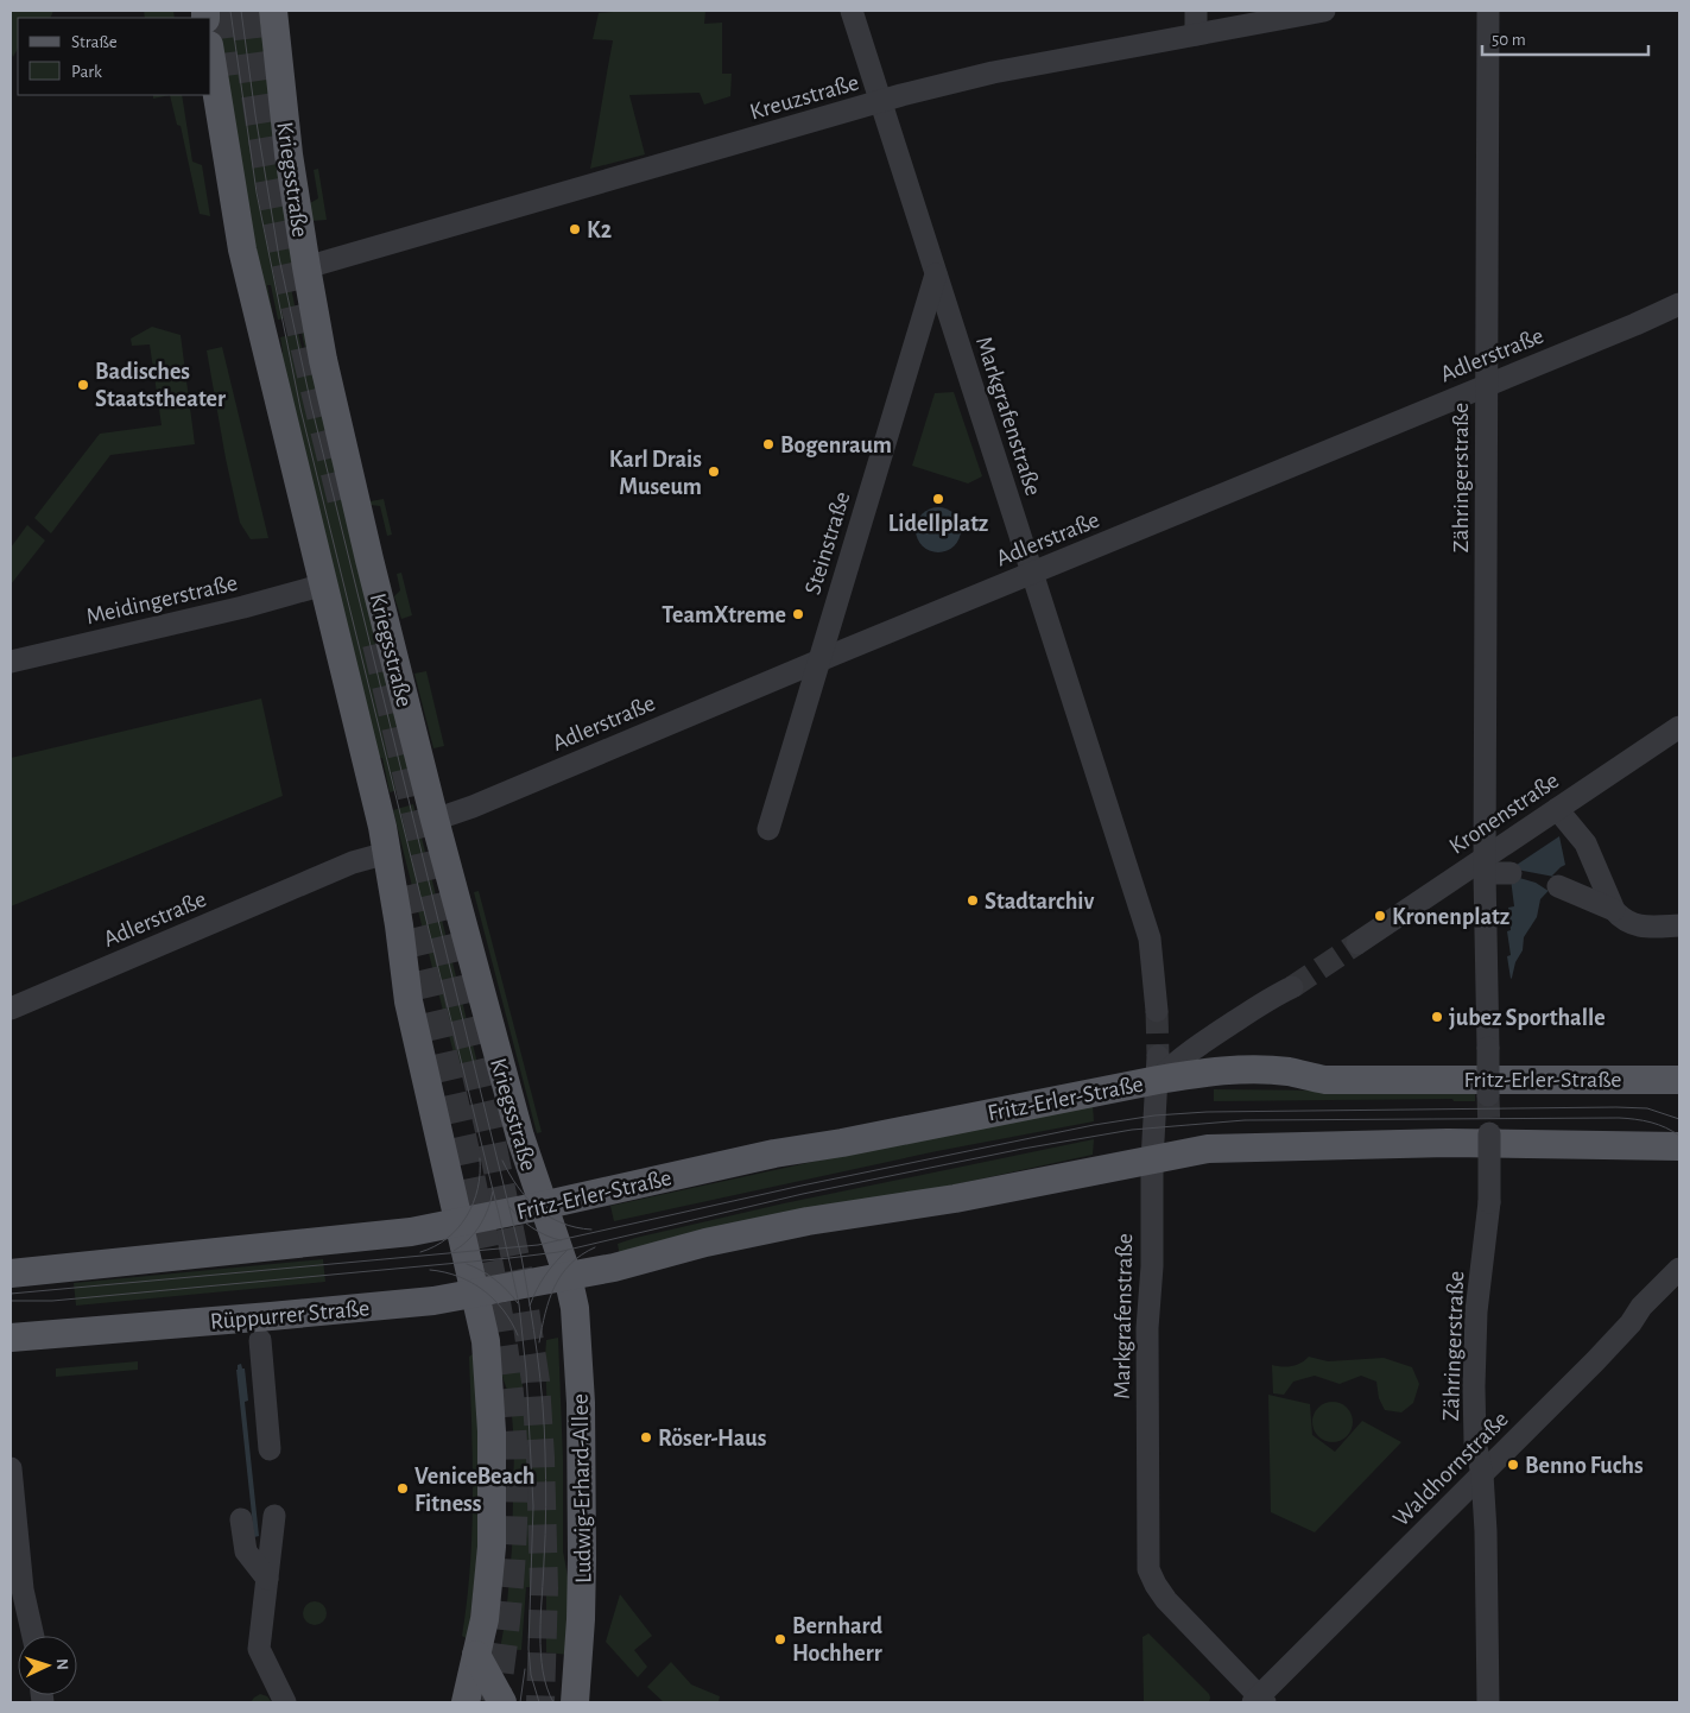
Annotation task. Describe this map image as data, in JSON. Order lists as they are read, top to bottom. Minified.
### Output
{"streets":{"main road":["Kriegsstraße","Fritz-Erler-Straße","Rüppurrer Straße","Ludwig-Erhard-Allee"],"street":["Kreuzstraße","Adlerstraße","Markgrafenstraße","Zähringerstraße","Steinstraße","Meidingerstraße","Kronenstraße","Waldhornstraße"]},"crossings":[["Kreuzstraße","Kriegsstraße"],["Kreuzstraße","Markgrafenstraße"],["Kriegsstraße","Adlerstraße"],["Kriegsstraße","Fritz-Erler-Straße"],["Kriegsstraße","Rüppurrer Straße"],["Kriegsstraße","Ludwig-Erhard-Allee"],["Adlerstraße","Markgrafenstraße"],["Adlerstraße","Zähringerstraße"],["Adlerstraße","Steinstraße"],["Markgrafenstraße","Steinstraße"],["Markgrafenstraße","Fritz-Erler-Straße"],["Markgrafenstraße","Waldhornstraße"],["Zähringerstraße","Kronenstraße"],["Zähringerstraße","Waldhornstraße"],["Rüppurrer Straße","Ludwig-Erhard-Allee"]],"places":["K2","Badisches Staatstheater","Bogenraum","Karl Drais Museum","Lidellplatz","TeamXtreme","Stadtarchiv","Kronenplatz","jubez Sporthalle","Röser-Haus","Benno Fuchs","VeniceBeach Fitness","Bernhard Hochherr"],"legend":["Straße","Park"],"scale_bar":"50 m","north":"right"}
